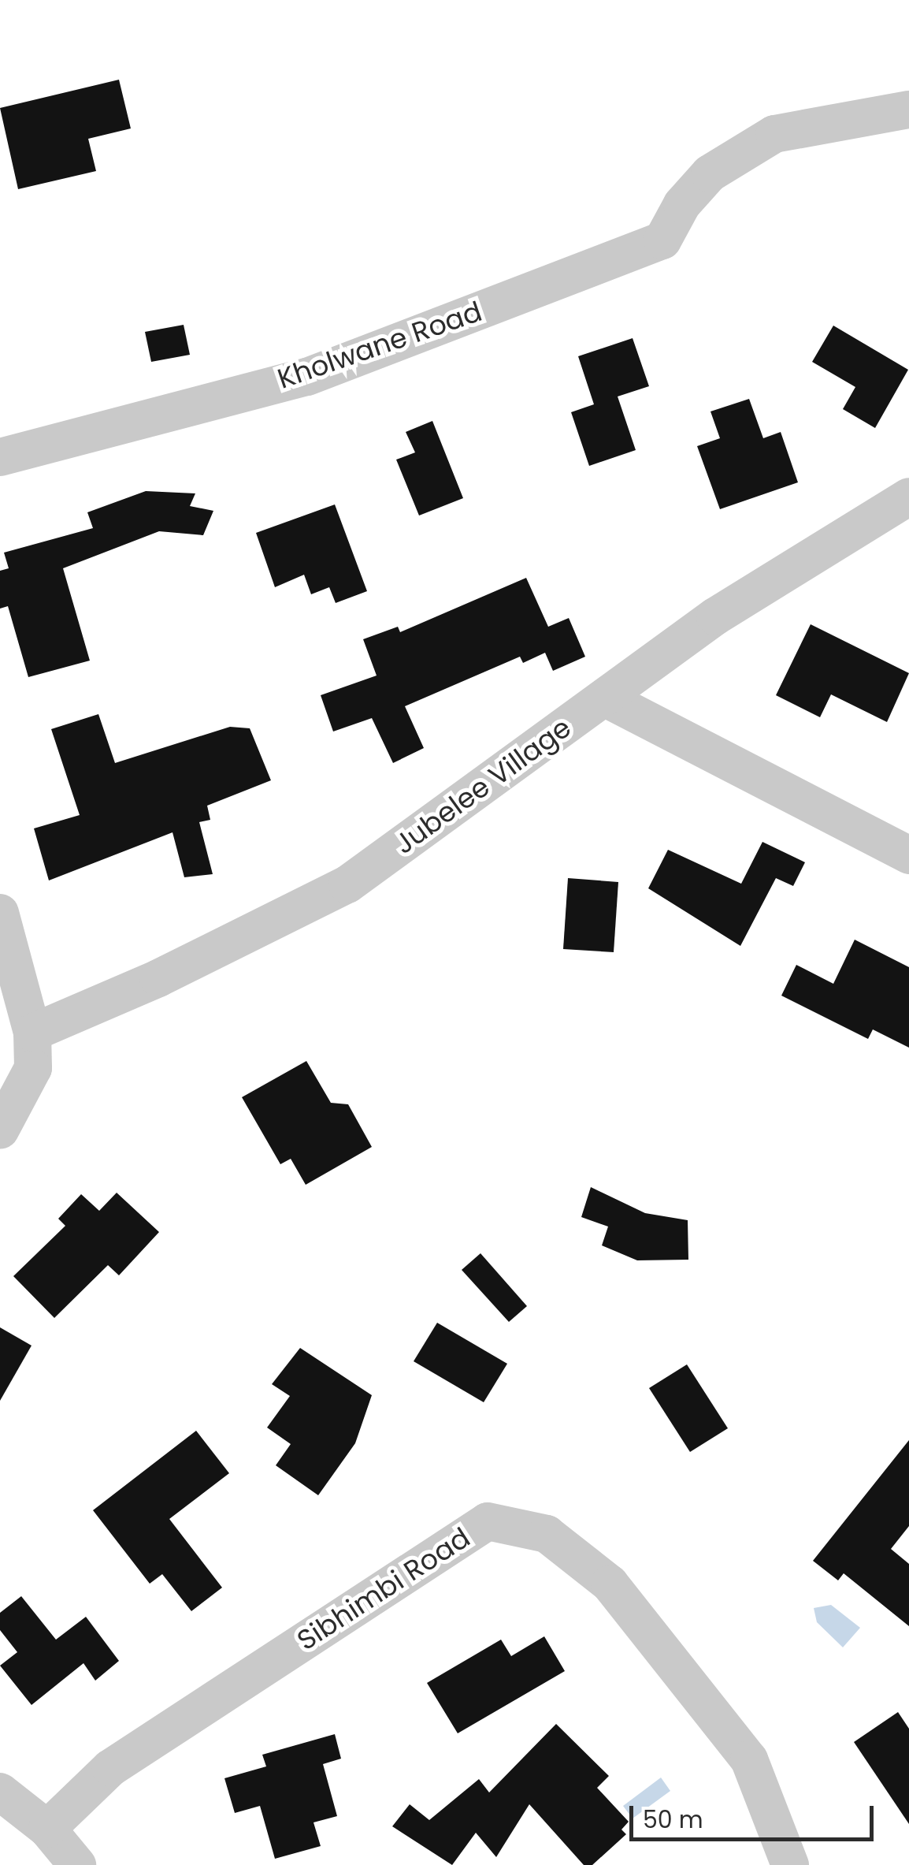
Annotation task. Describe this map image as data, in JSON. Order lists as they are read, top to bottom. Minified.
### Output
{"streets":{"street":["Kholwane Road","Jubelee Village","Sibhimbi Road"]},"scale_bar":"50 m"}
